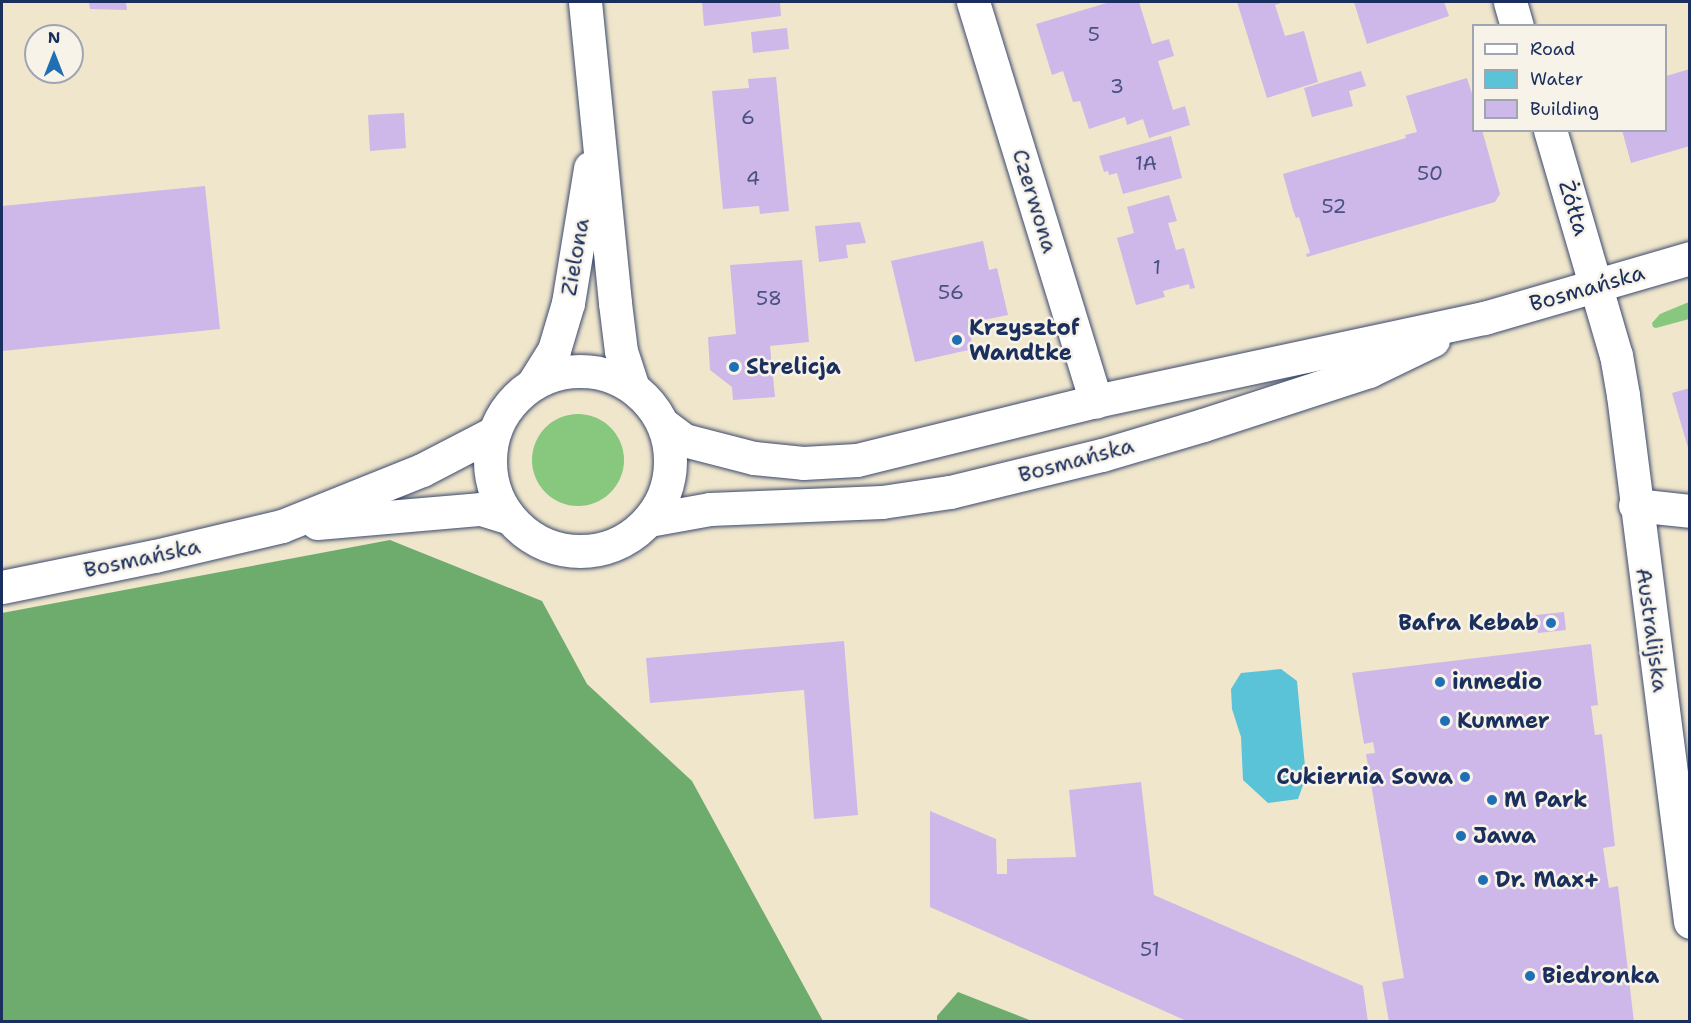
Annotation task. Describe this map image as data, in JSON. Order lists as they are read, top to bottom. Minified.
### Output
{"streets":{"street":["Czerwona","Żółta","Zielona","Bosmańska","Australijska"]},"crossings":[["Czerwona","Bosmańska"],["Żółta","Bosmańska"],["Żółta","Australijska"],["Zielona","Bosmańska"],["Bosmańska","Australijska"]],"places":["Krzysztof Wandtke","Strelicja","Bafra Kebab","inmedio","Kummer","Cukiernia Sowa","M Park","Jawa","Dr. Max+","Biedronka"],"house_numbers":["5","3","6","1A","50","4","52","1","56","58","51"],"legend":["Road","Water","Building"],"north":"top"}
